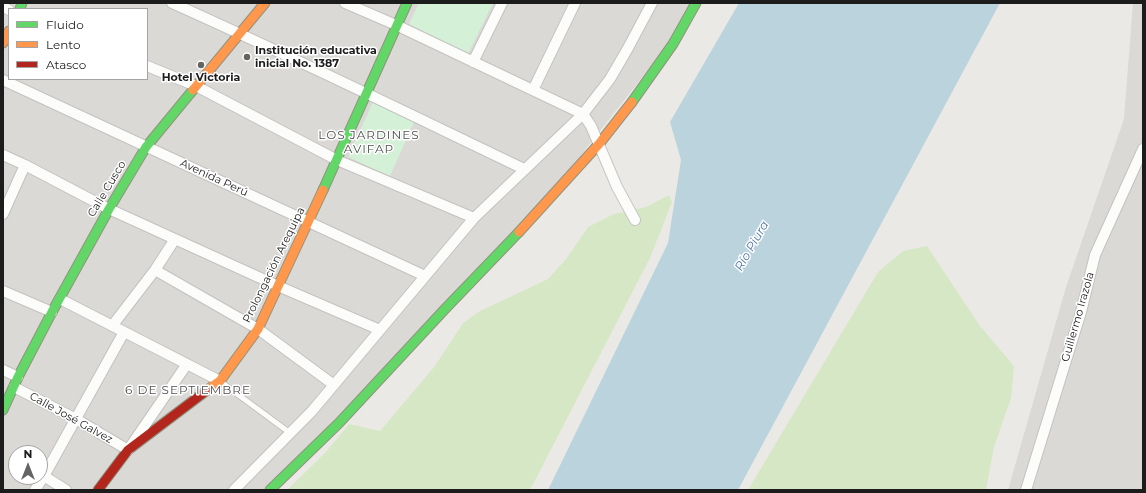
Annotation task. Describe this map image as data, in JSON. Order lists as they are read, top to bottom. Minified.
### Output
{"streets":{"street":["Avenida Perú","Calle Cusco","Prolongación Arequipa","Guillermo Irazola","Calle José Galvez"]},"crossings":[["Avenida Perú","Calle Cusco"],["Avenida Perú","Prolongación Arequipa"],["Calle Cusco","Calle José Galvez"],["Prolongación Arequipa","Calle José Galvez"]],"districts":["LOS JARDINES AVIFAP","6 DE SEPTIEMBRE"],"water":["Río Piura"],"places":["Institución educativa inicial No. 1387","Hotel Victoria"],"legend":["Fluido","Lento","Atasco"],"north":"top"}
